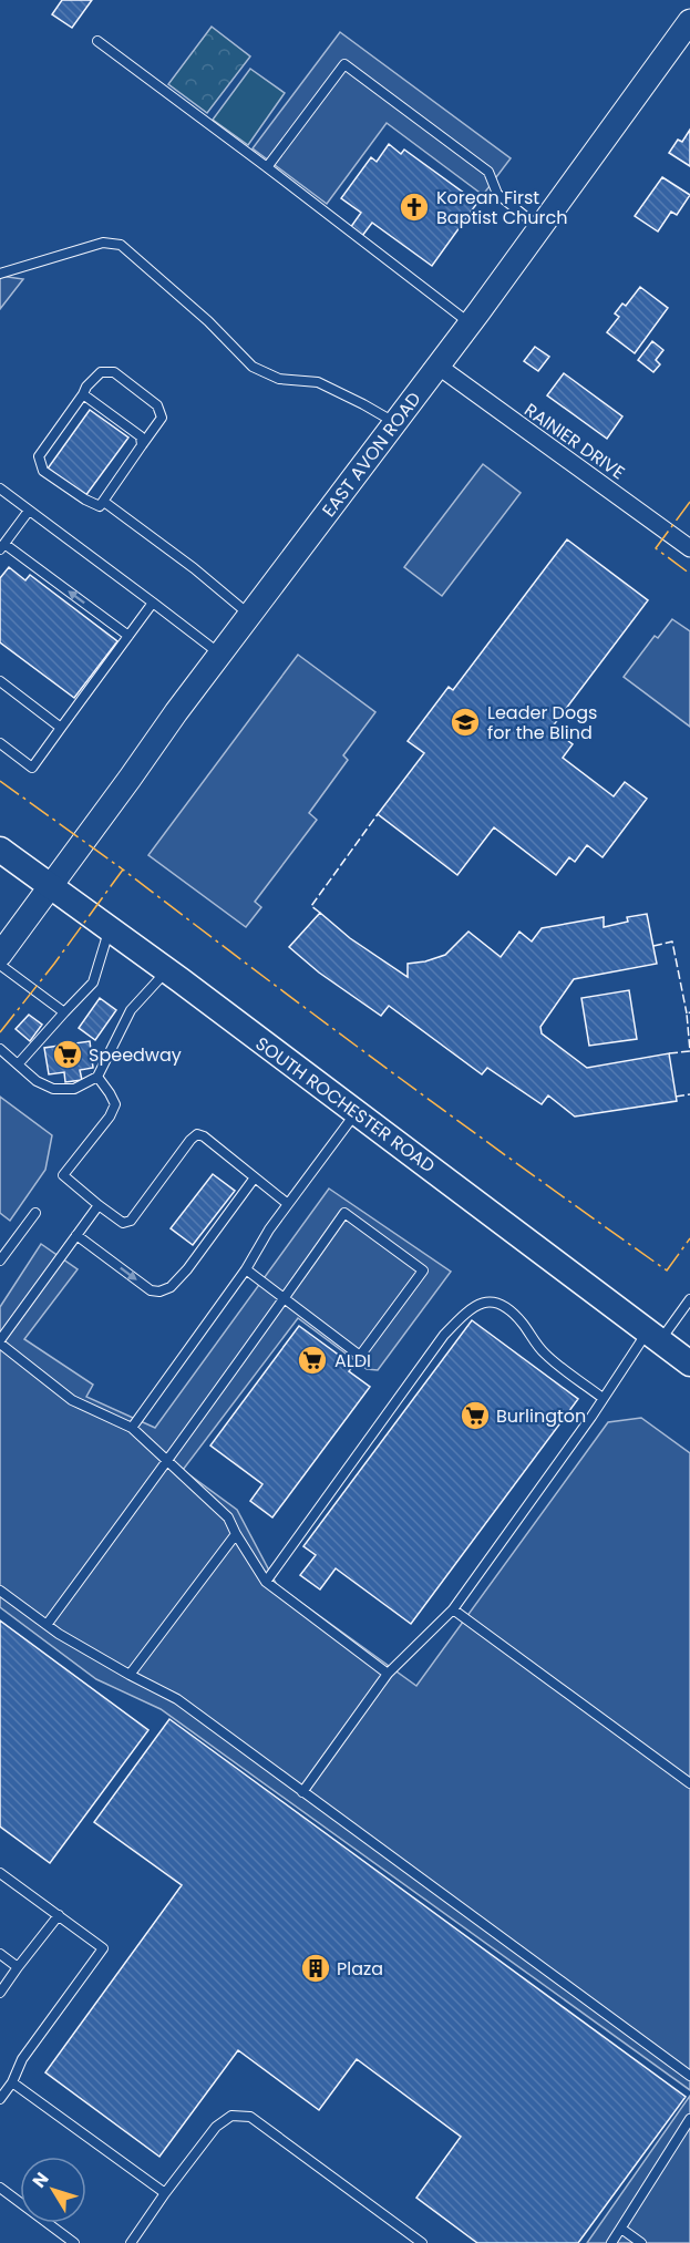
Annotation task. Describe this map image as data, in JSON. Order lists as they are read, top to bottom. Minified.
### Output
{"streets":{"main road":["EAST AVON ROAD","SOUTH ROCHESTER ROAD"],"street":["RAINIER DRIVE"]},"crossings":[["RAINIER DRIVE","EAST AVON ROAD"],["EAST AVON ROAD","SOUTH ROCHESTER ROAD"]],"places":{"church":["Korean First Baptist Church"],"school or university":["Leader Dogs for the Blind"],"supermarket":["Speedway","ALDI","Burlington"],"building":["Plaza"]},"north":"top left"}
